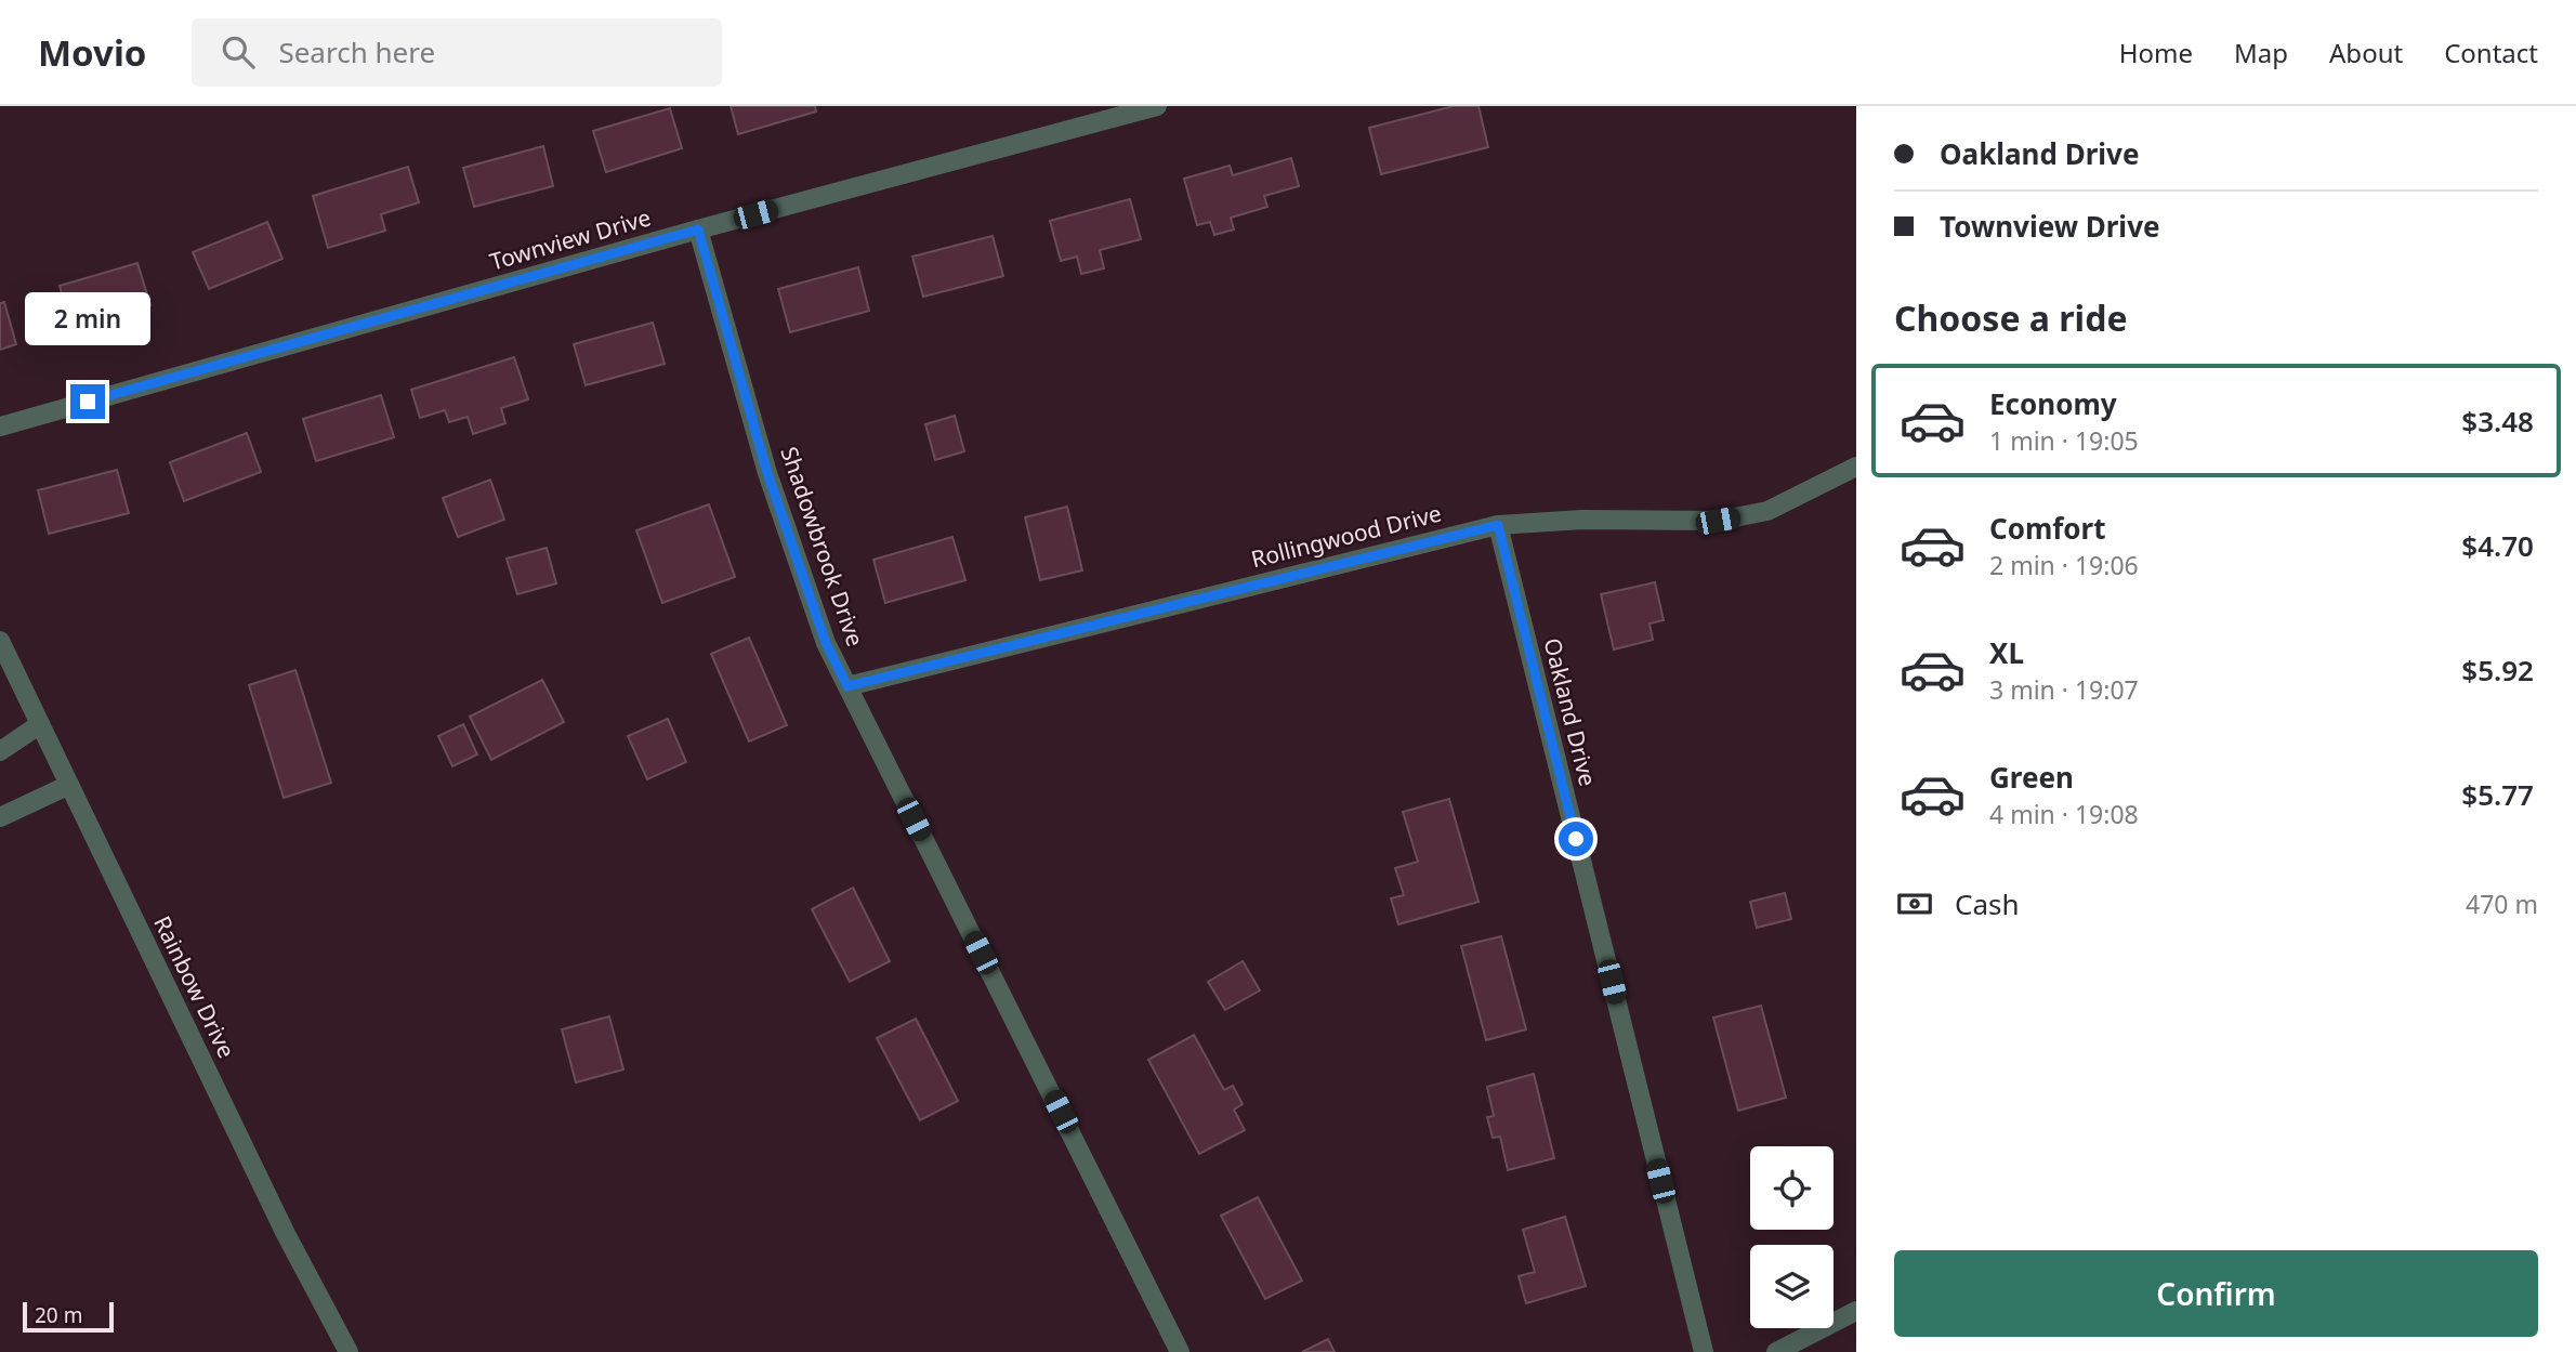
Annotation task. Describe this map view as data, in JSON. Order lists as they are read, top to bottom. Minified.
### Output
{"streets":{"street":["Townview Drive","Rollingwood Drive","Shadowbrook Drive","Oakland Drive","Rainbow Drive"]},"crossings":[["Townview Drive","Shadowbrook Drive"],["Rollingwood Drive","Shadowbrook Drive"],["Rollingwood Drive","Oakland Drive"]],"scale_bar":"20 m","page":{"header":"Movio","search":"Search here","nav":["Home","Map","About","Contact"],"banner":["Oakland Drive","Townview Drive"],"heading":"Choose a ride","bubble":"2 min","list":[{"name":"Economy","note":"1 min · 19:05","value":"$3.48"},{"name":"Comfort","note":"2 min · 19:06","value":"$4.70"},{"name":"XL","note":"3 min · 19:07","value":"$5.92"},{"name":"Green","note":"4 min · 19:08","value":"$5.77"}],"pay":["Cash","470 m"],"buttons":"Confirm","scale":"20 m"}}
